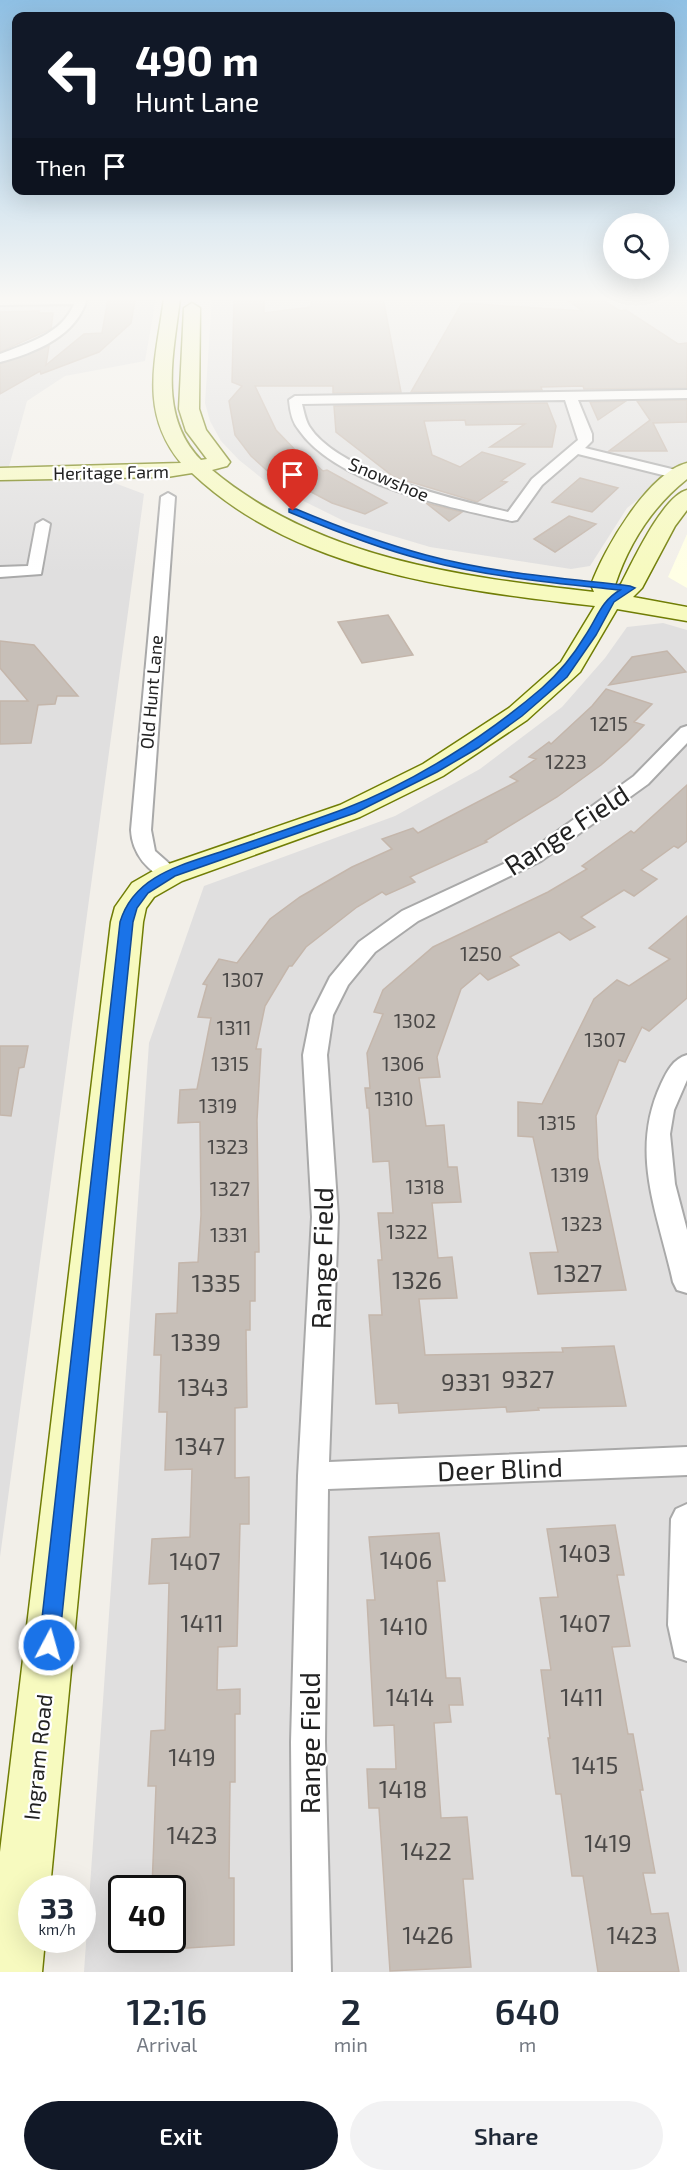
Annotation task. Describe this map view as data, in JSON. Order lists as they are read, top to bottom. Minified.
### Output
{"streets":{"main road":["Heritage Farm","Ingram Road"],"street":["Snowshoe","Old Hunt Lane","Range Field","Deer Blind"]},"crossings":[["Old Hunt Lane","Ingram Road"],["Range Field","Deer Blind"]],"house_numbers":["1215","1223","1250","1307","1302","1311","1307","1315","1306","1310","1319","1315","1323","1319","1318","1327","1323","1322","1331","1327","1326","1335","1339","9327","9331","1343","1347","1403","1406","1407","1411","1407","1410","1414","1411","1419","1415","1418","1423","1419","1422","1426","1423"],"page":{"turn":["490 m","Hunt Lane"],"then":"Then","speed":"33 km/h","limit":"40","eta":["12:16","Arrival","2","min","640","m"],"buttons":["Exit","Share"]}}
